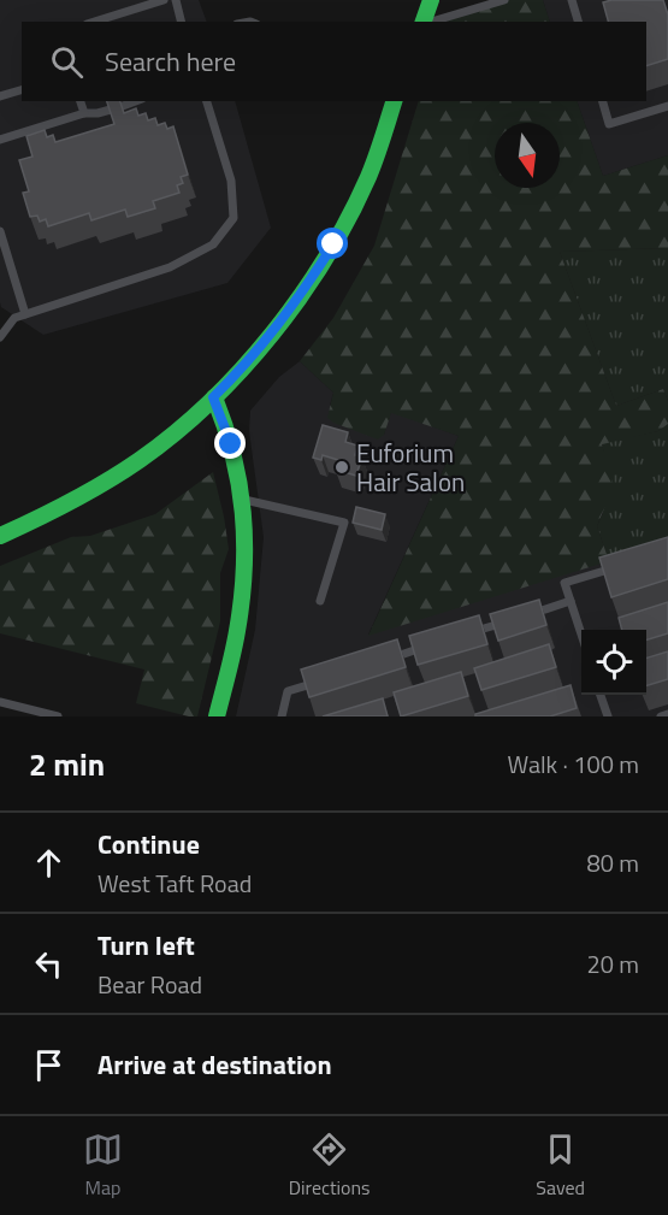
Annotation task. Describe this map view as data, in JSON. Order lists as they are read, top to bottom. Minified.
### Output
{"places":["Euforium Hair Salon"],"north":"bottom","page":{"search":"Search here","heading":["2 min","Walk · 100 m"],"list":[["Continue","West Taft Road","80 m"],["Turn left","Bear Road","20 m"],"Arrive at destination"],"nav":["Map","Directions","Saved"]}}
